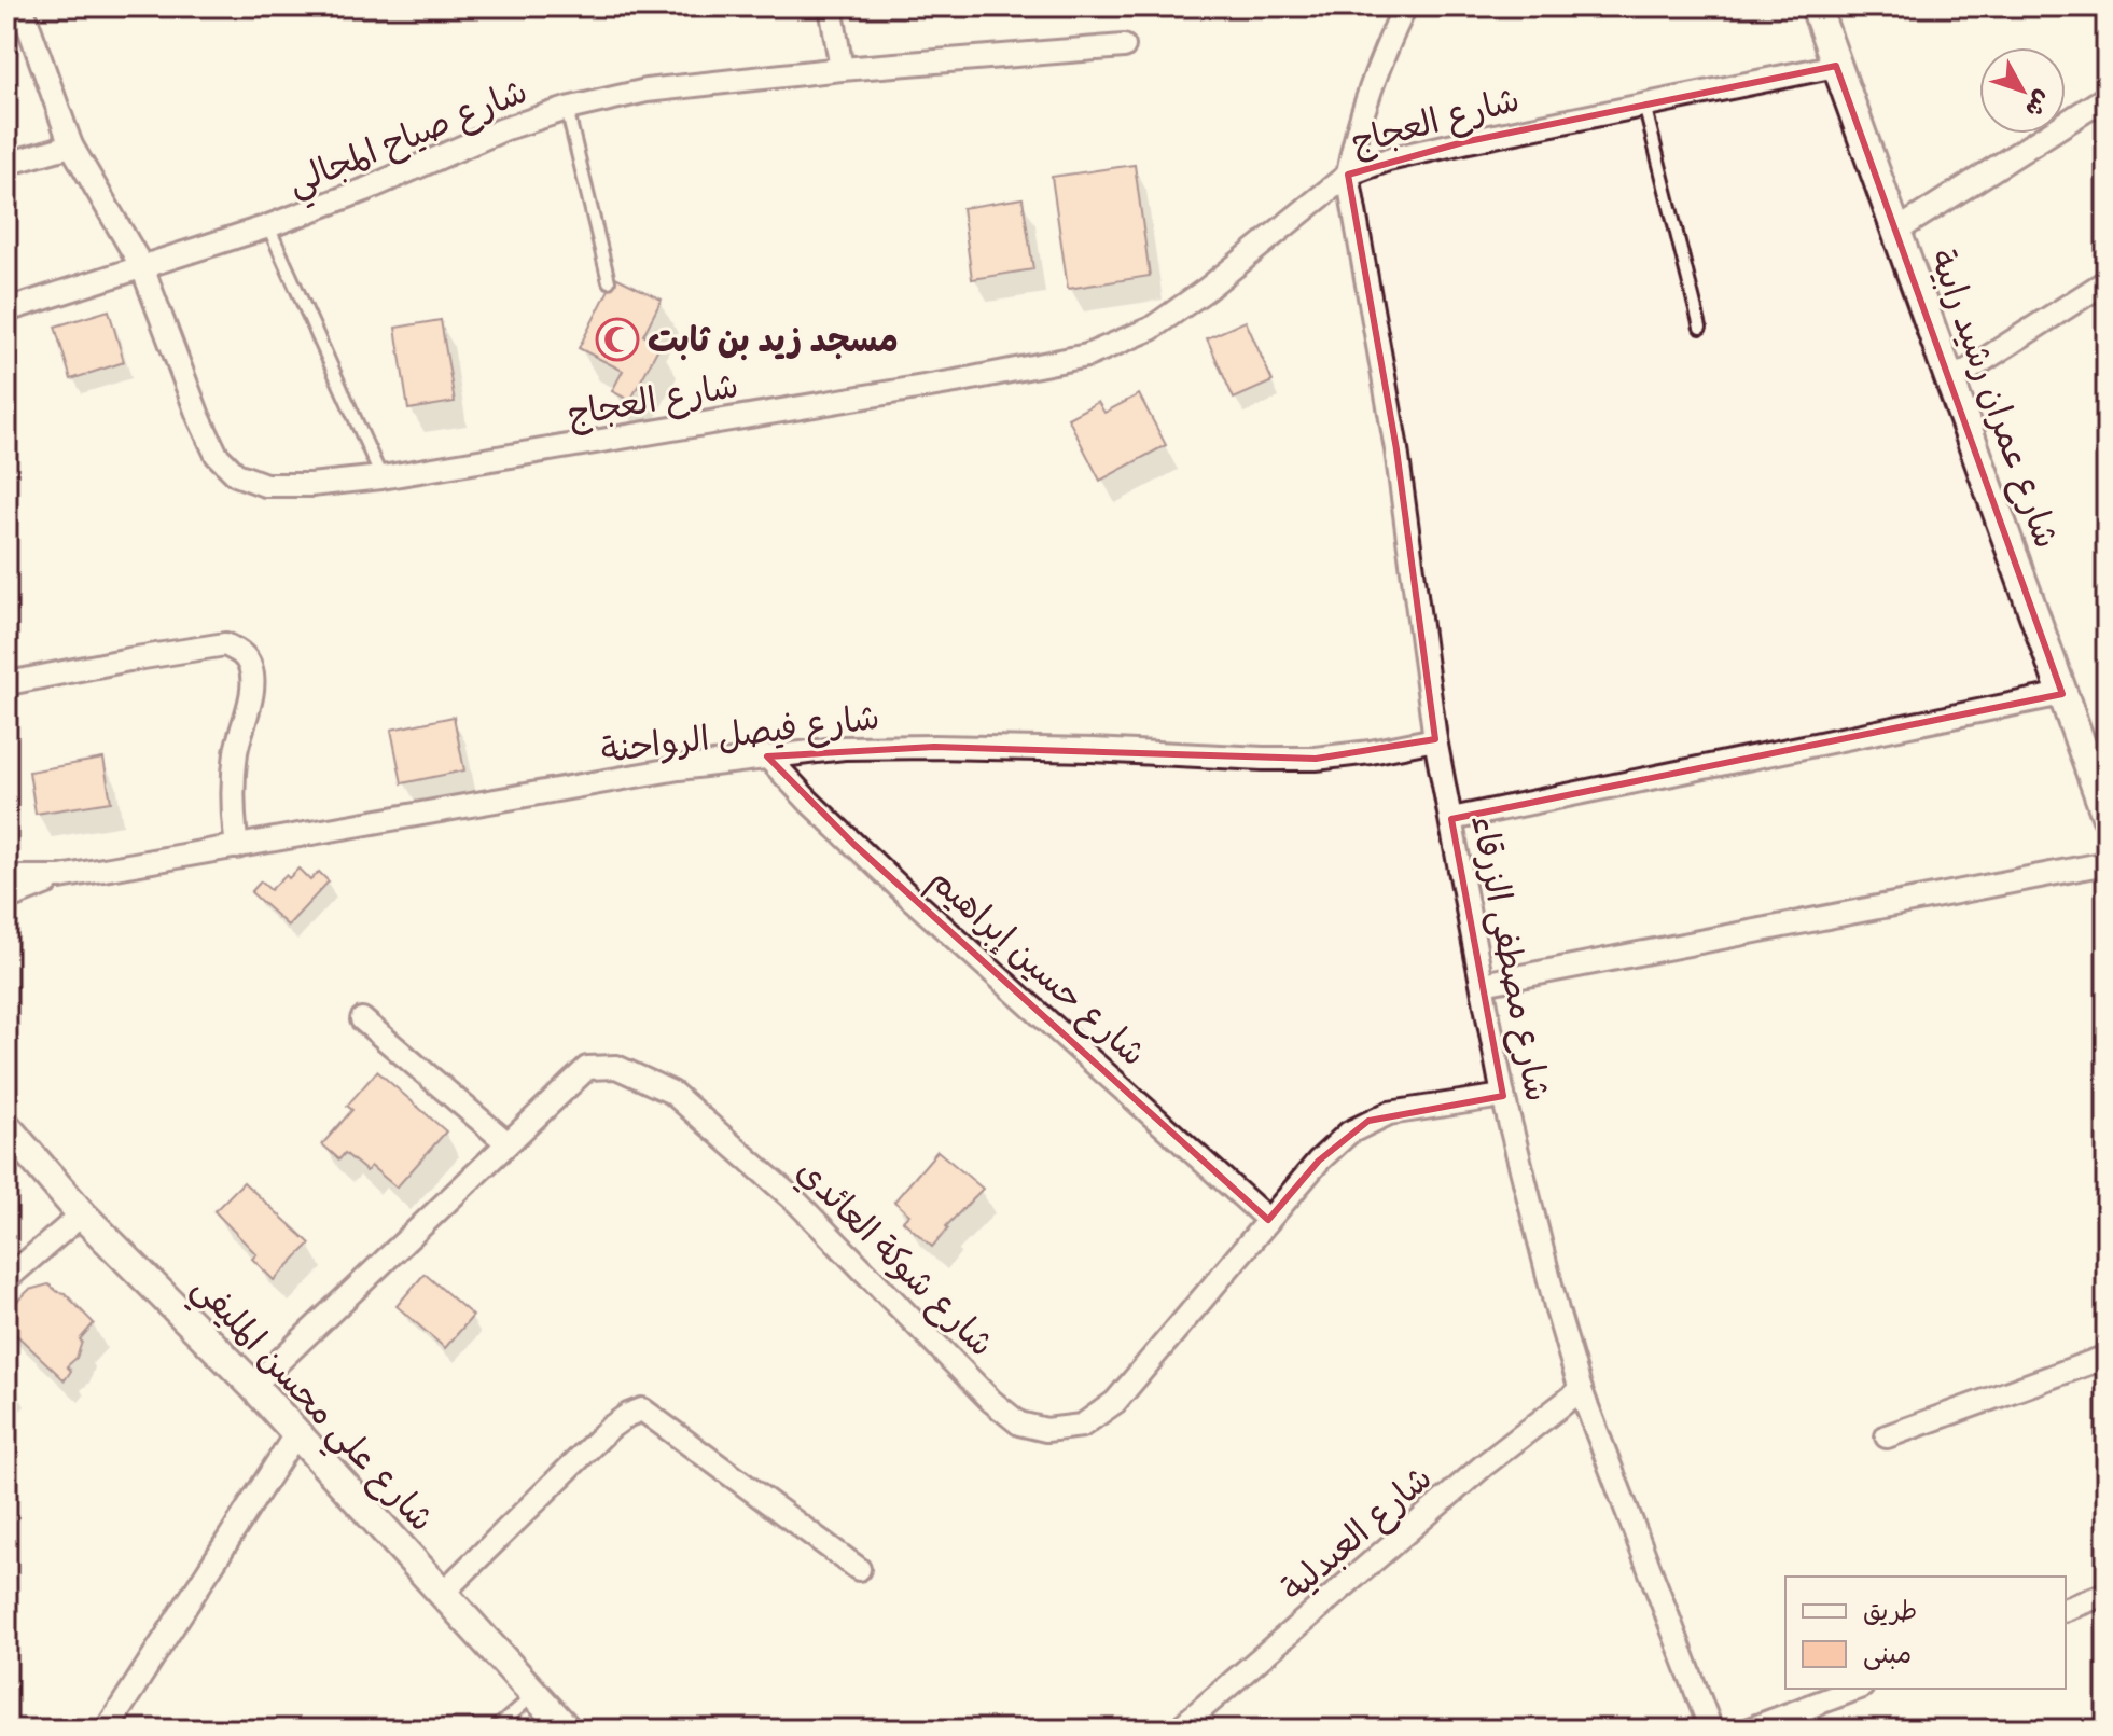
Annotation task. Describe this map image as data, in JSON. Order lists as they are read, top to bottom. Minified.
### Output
{"streets":{"street":["شارع العجاج","شارع صياح المجالي","شارع عمران رشيد رابية","شارع فيصل الرواحنة","شارع مصطفى الزرقاء","شارع حسين إبراهيم","شارع شوكة العائدي","شارع علي محسن المليفي","شارع العبدلية"]},"crossings":[["شارع العجاج","شارع صياح المجالي"],["شارع العجاج","شارع عمران رشيد رابية"],["شارع العجاج","شارع مصطفى الزرقاء"],["شارع فيصل الرواحنة","شارع مصطفى الزرقاء"],["شارع فيصل الرواحنة","شارع حسين إبراهيم"],["شارع مصطفى الزرقاء","شارع شوكة العائدي"],["شارع مصطفى الزرقاء","شارع العبدلية"],["شارع حسين إبراهيم","شارع شوكة العائدي"],["شارع شوكة العائدي","شارع علي محسن المليفي"]],"places":{"mosque":["مسجد زيد بن ثابت"]},"legend":["طريق","مبنى"],"north":"bottom right"}
